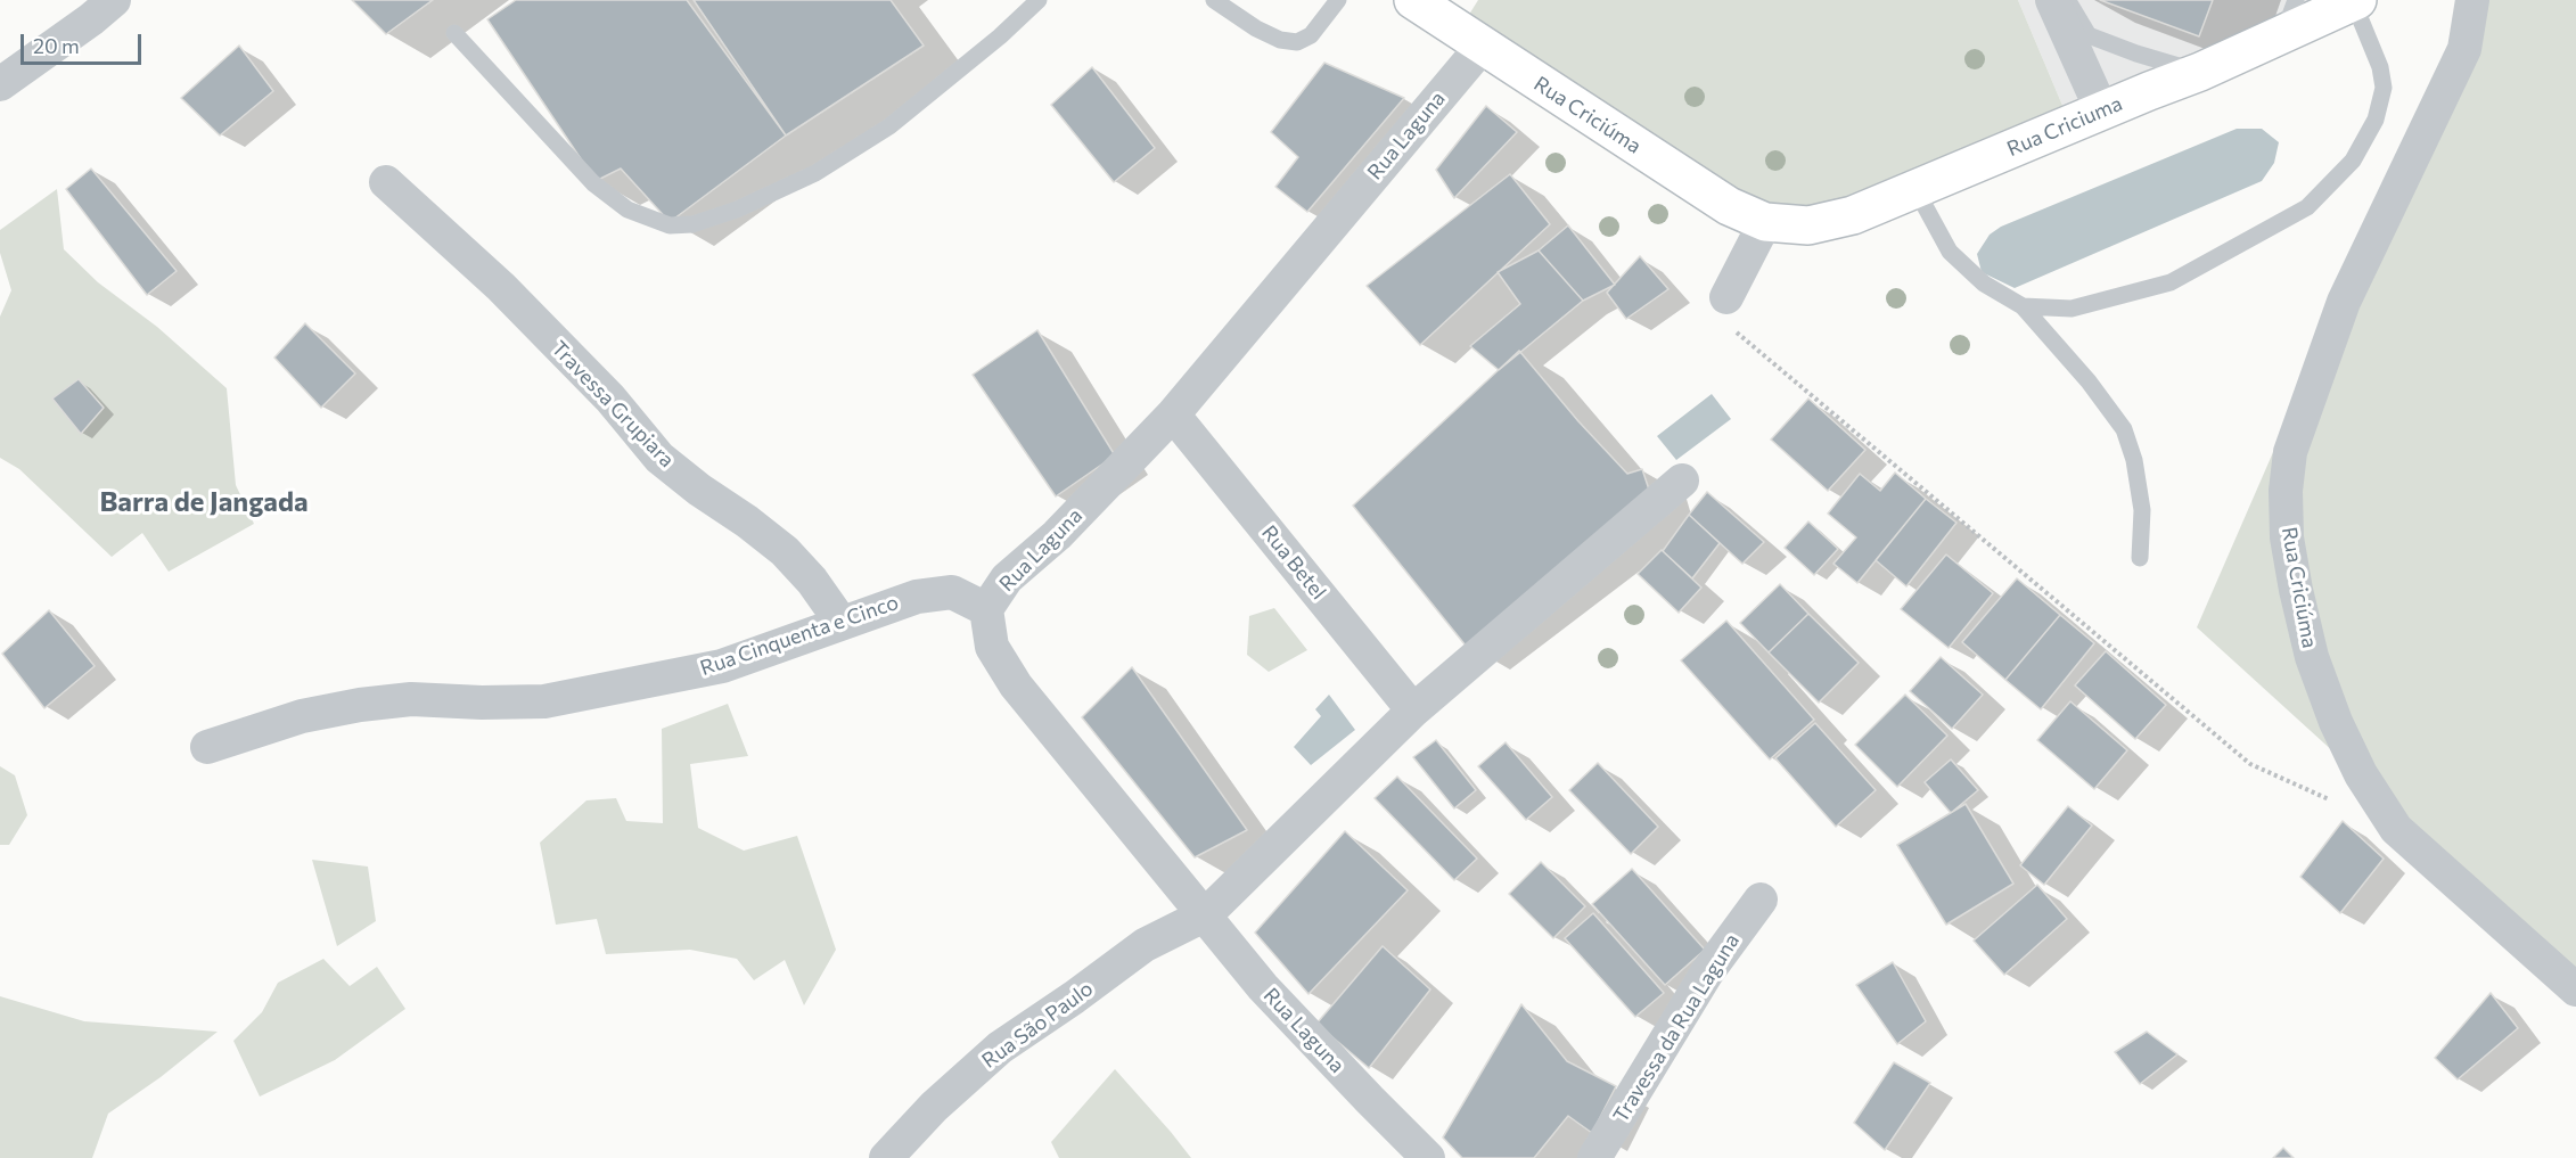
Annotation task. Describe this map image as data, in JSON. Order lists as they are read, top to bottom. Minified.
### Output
{"streets":{"main road":["Rua Criciúma","Rua Criciuma"],"street":["Rua Laguna","Travessa Grupiara","Rua Betel","Rua Cinquenta e Cinco","Rua São Paulo","Travessa da Rua Laguna"]},"crossings":[["Rua Criciúma","Rua Criciuma"],["Rua Criciúma","Rua Laguna"],["Rua Laguna","Rua Betel"],["Rua Laguna","Rua Cinquenta e Cinco"],["Rua Laguna","Rua São Paulo"],["Travessa Grupiara","Rua Cinquenta e Cinco"]],"districts":["Barra de Jangada"],"scale_bar":"20 m"}
